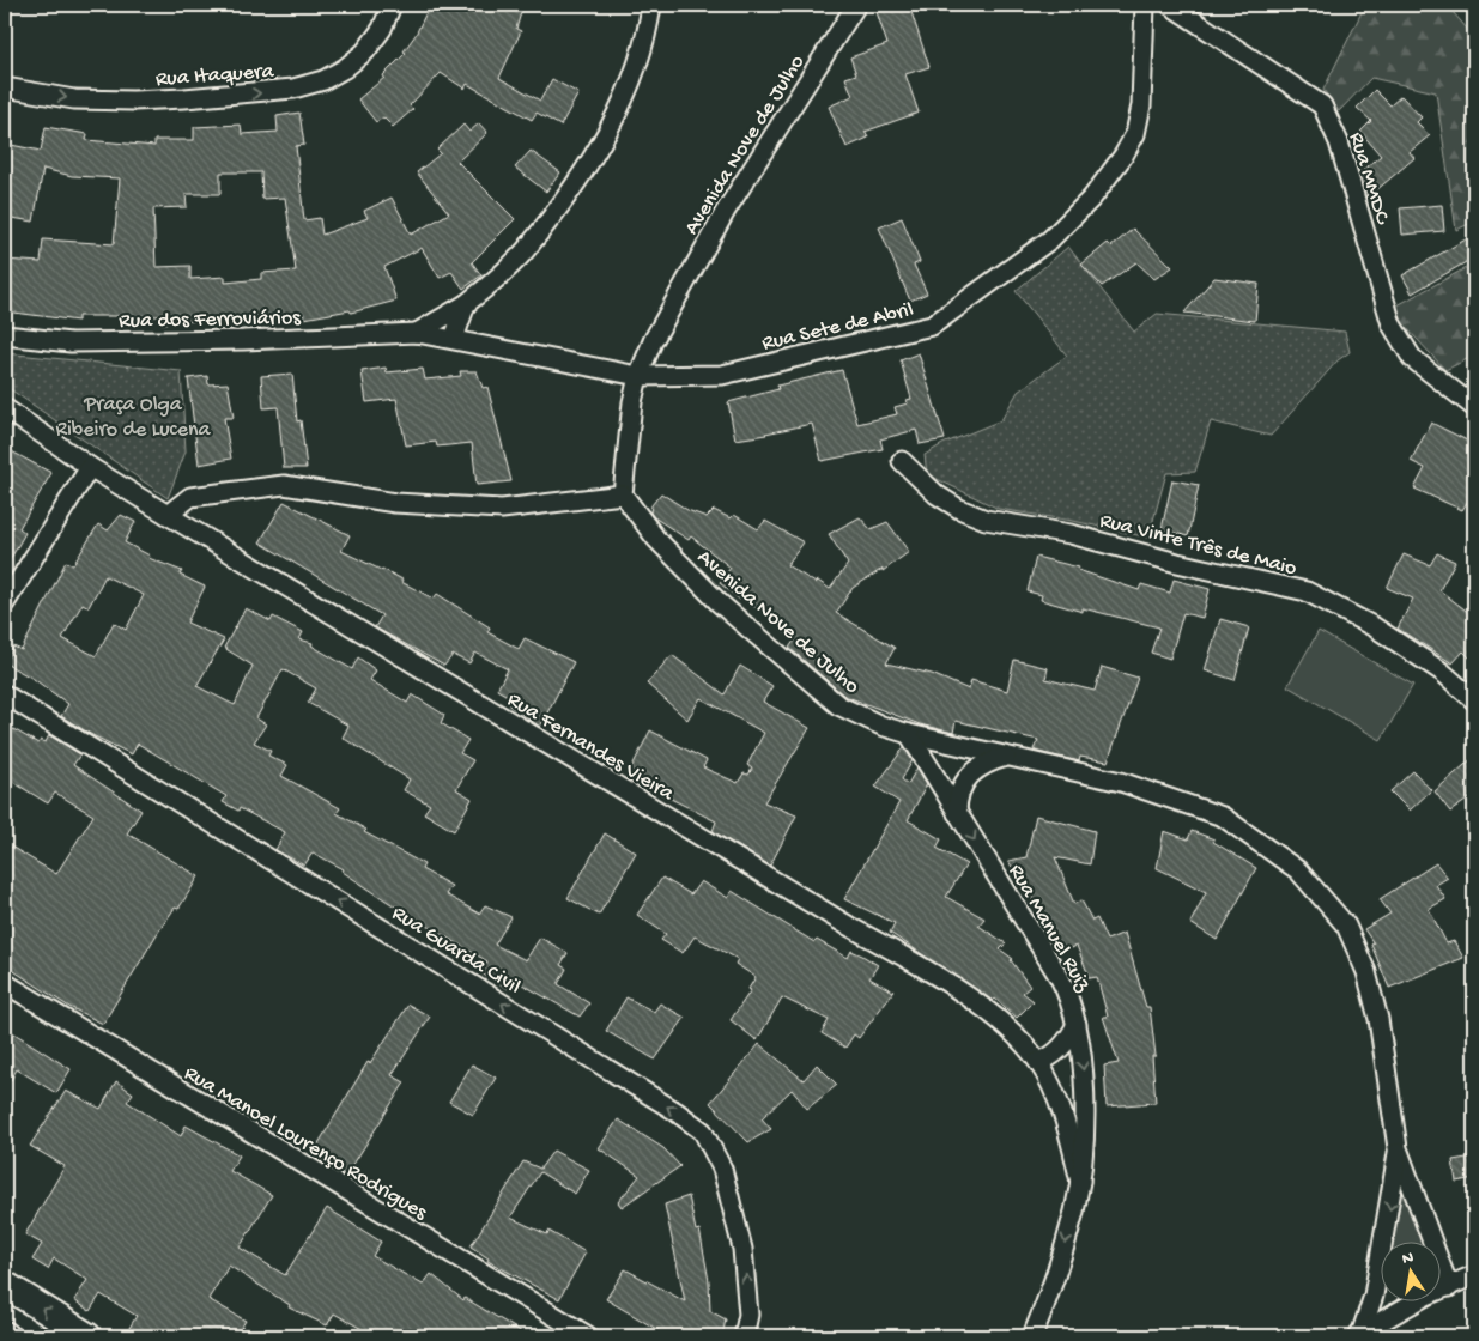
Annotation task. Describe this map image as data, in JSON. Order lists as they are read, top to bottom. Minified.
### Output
{"streets":{"street":["Rua Itaquera","Avenida Nove de Julho","Rua MMDC","Rua dos Ferroviários","Rua Sete de Abril","Rua Vinte Três de Maio","Rua Fernandes Vieira","Rua Manuel Ruiz","Rua Guarda Civil","Rua Manoel Lourenço Rodrigues"]},"crossings":[["Avenida Nove de Julho","Rua Sete de Abril"],["Avenida Nove de Julho","Rua Manuel Ruiz"],["Rua dos Ferroviários","Rua Sete de Abril"],["Rua Fernandes Vieira","Rua Manuel Ruiz"]],"one_way":["Rua Itaquera","Rua Manuel Ruiz","Rua Guarda Civil"],"parks":["Praça Olga Ribeiro de Lucena"],"north":"top"}
